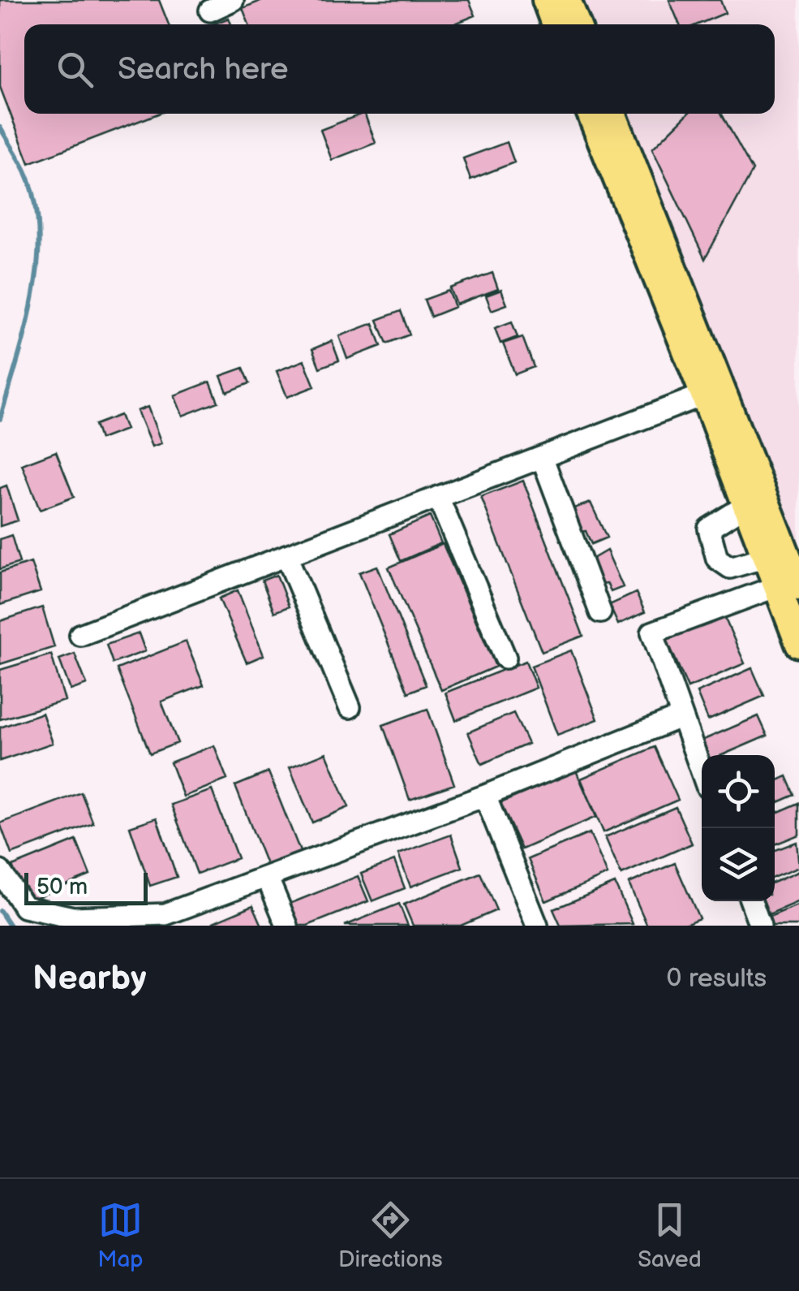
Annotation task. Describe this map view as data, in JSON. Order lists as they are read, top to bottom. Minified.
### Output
{"scale_bar":"50 m","page":{"search":"Search here","scale":"50 m","heading":["Nearby","0 results"],"nav":["Map","Directions","Saved"]}}
